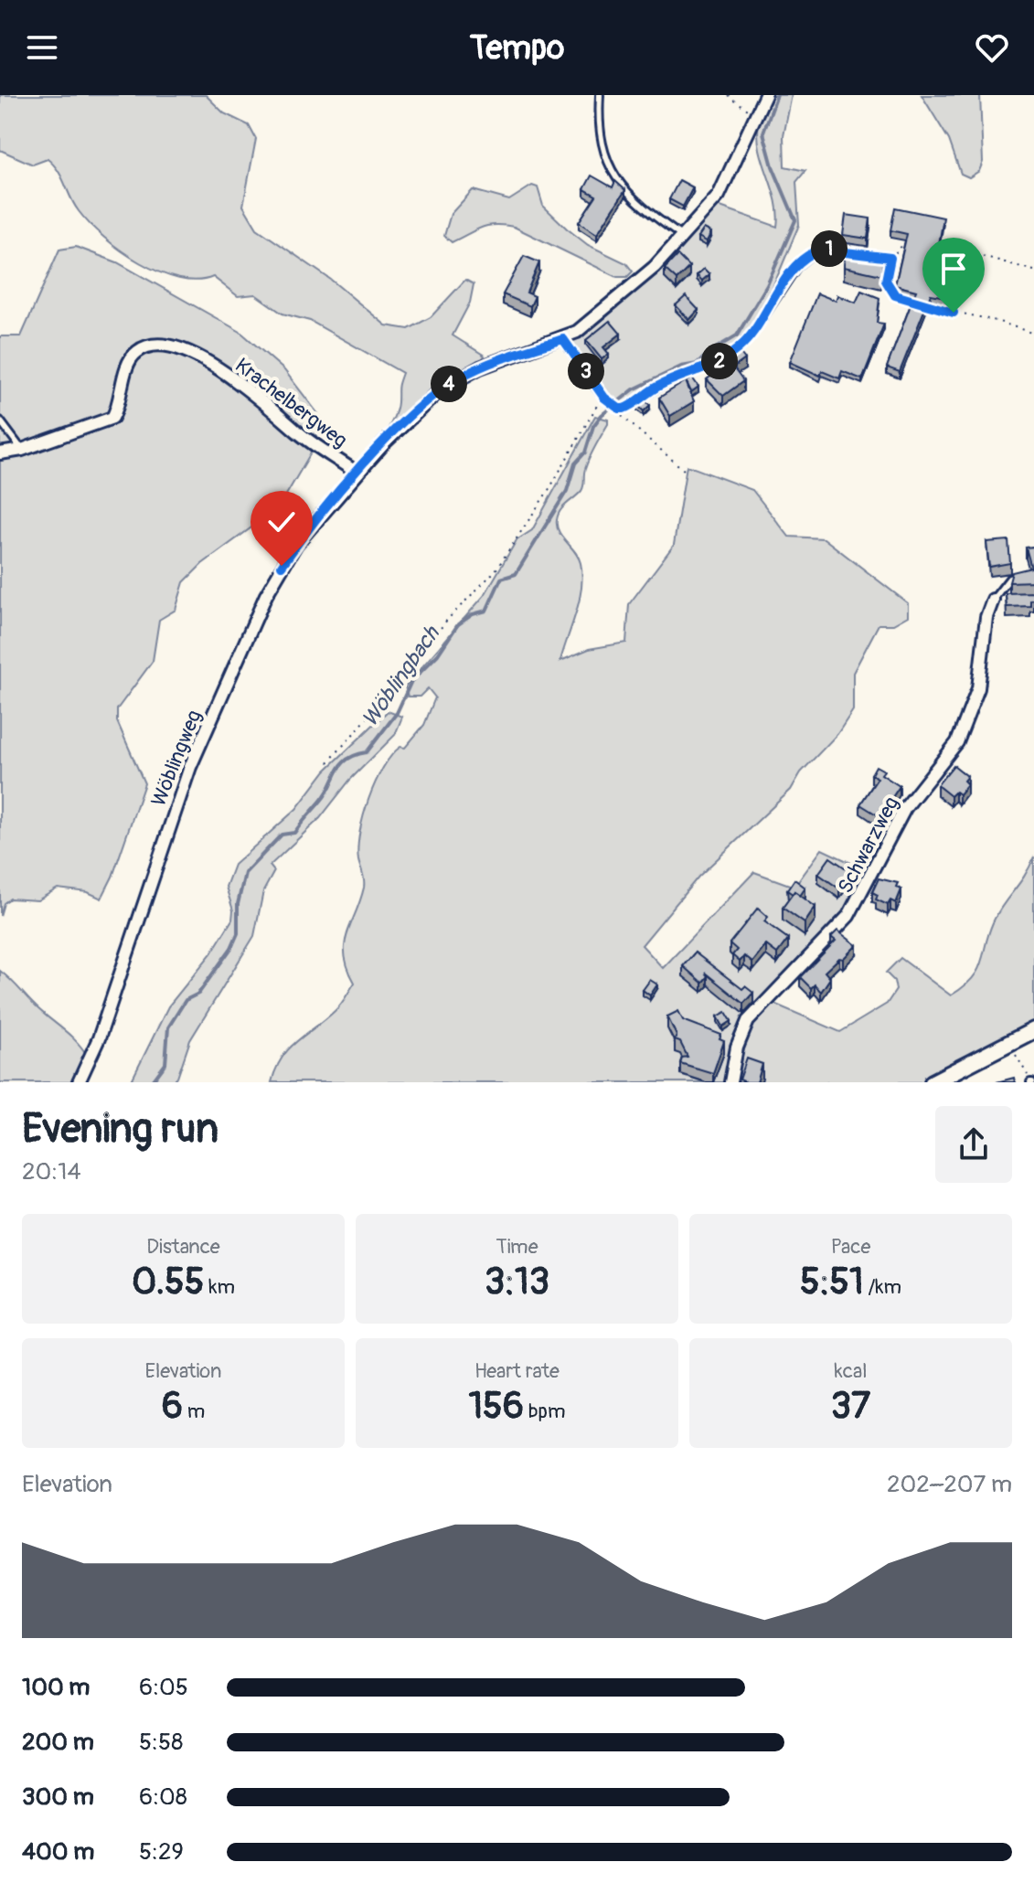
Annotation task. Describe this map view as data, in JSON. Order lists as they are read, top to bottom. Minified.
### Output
{"streets":{"street":["Krachelbergweg","Wöblingweg","Schwarzweg"]},"crossings":[["Krachelbergweg","Wöblingweg"]],"water":["Wöblingbach"],"page":{"header":"Tempo","pins":["1","2","3","4"],"heading":["Evening run","20:14"],"stats":[["Distance","0.55 km"],["Time","3:13"],["Pace","5:51 /km"],["Elevation","6 m"],["Heart rate","156 bpm"],["kcal","37"]],"chart":["Elevation","202–207 m"],"list":[{"name":"100 m","note":"6:05"},{"name":"200 m","note":"5:58"},{"name":"300 m","note":"6:08"},{"name":"400 m","note":"5:29"}]}}
